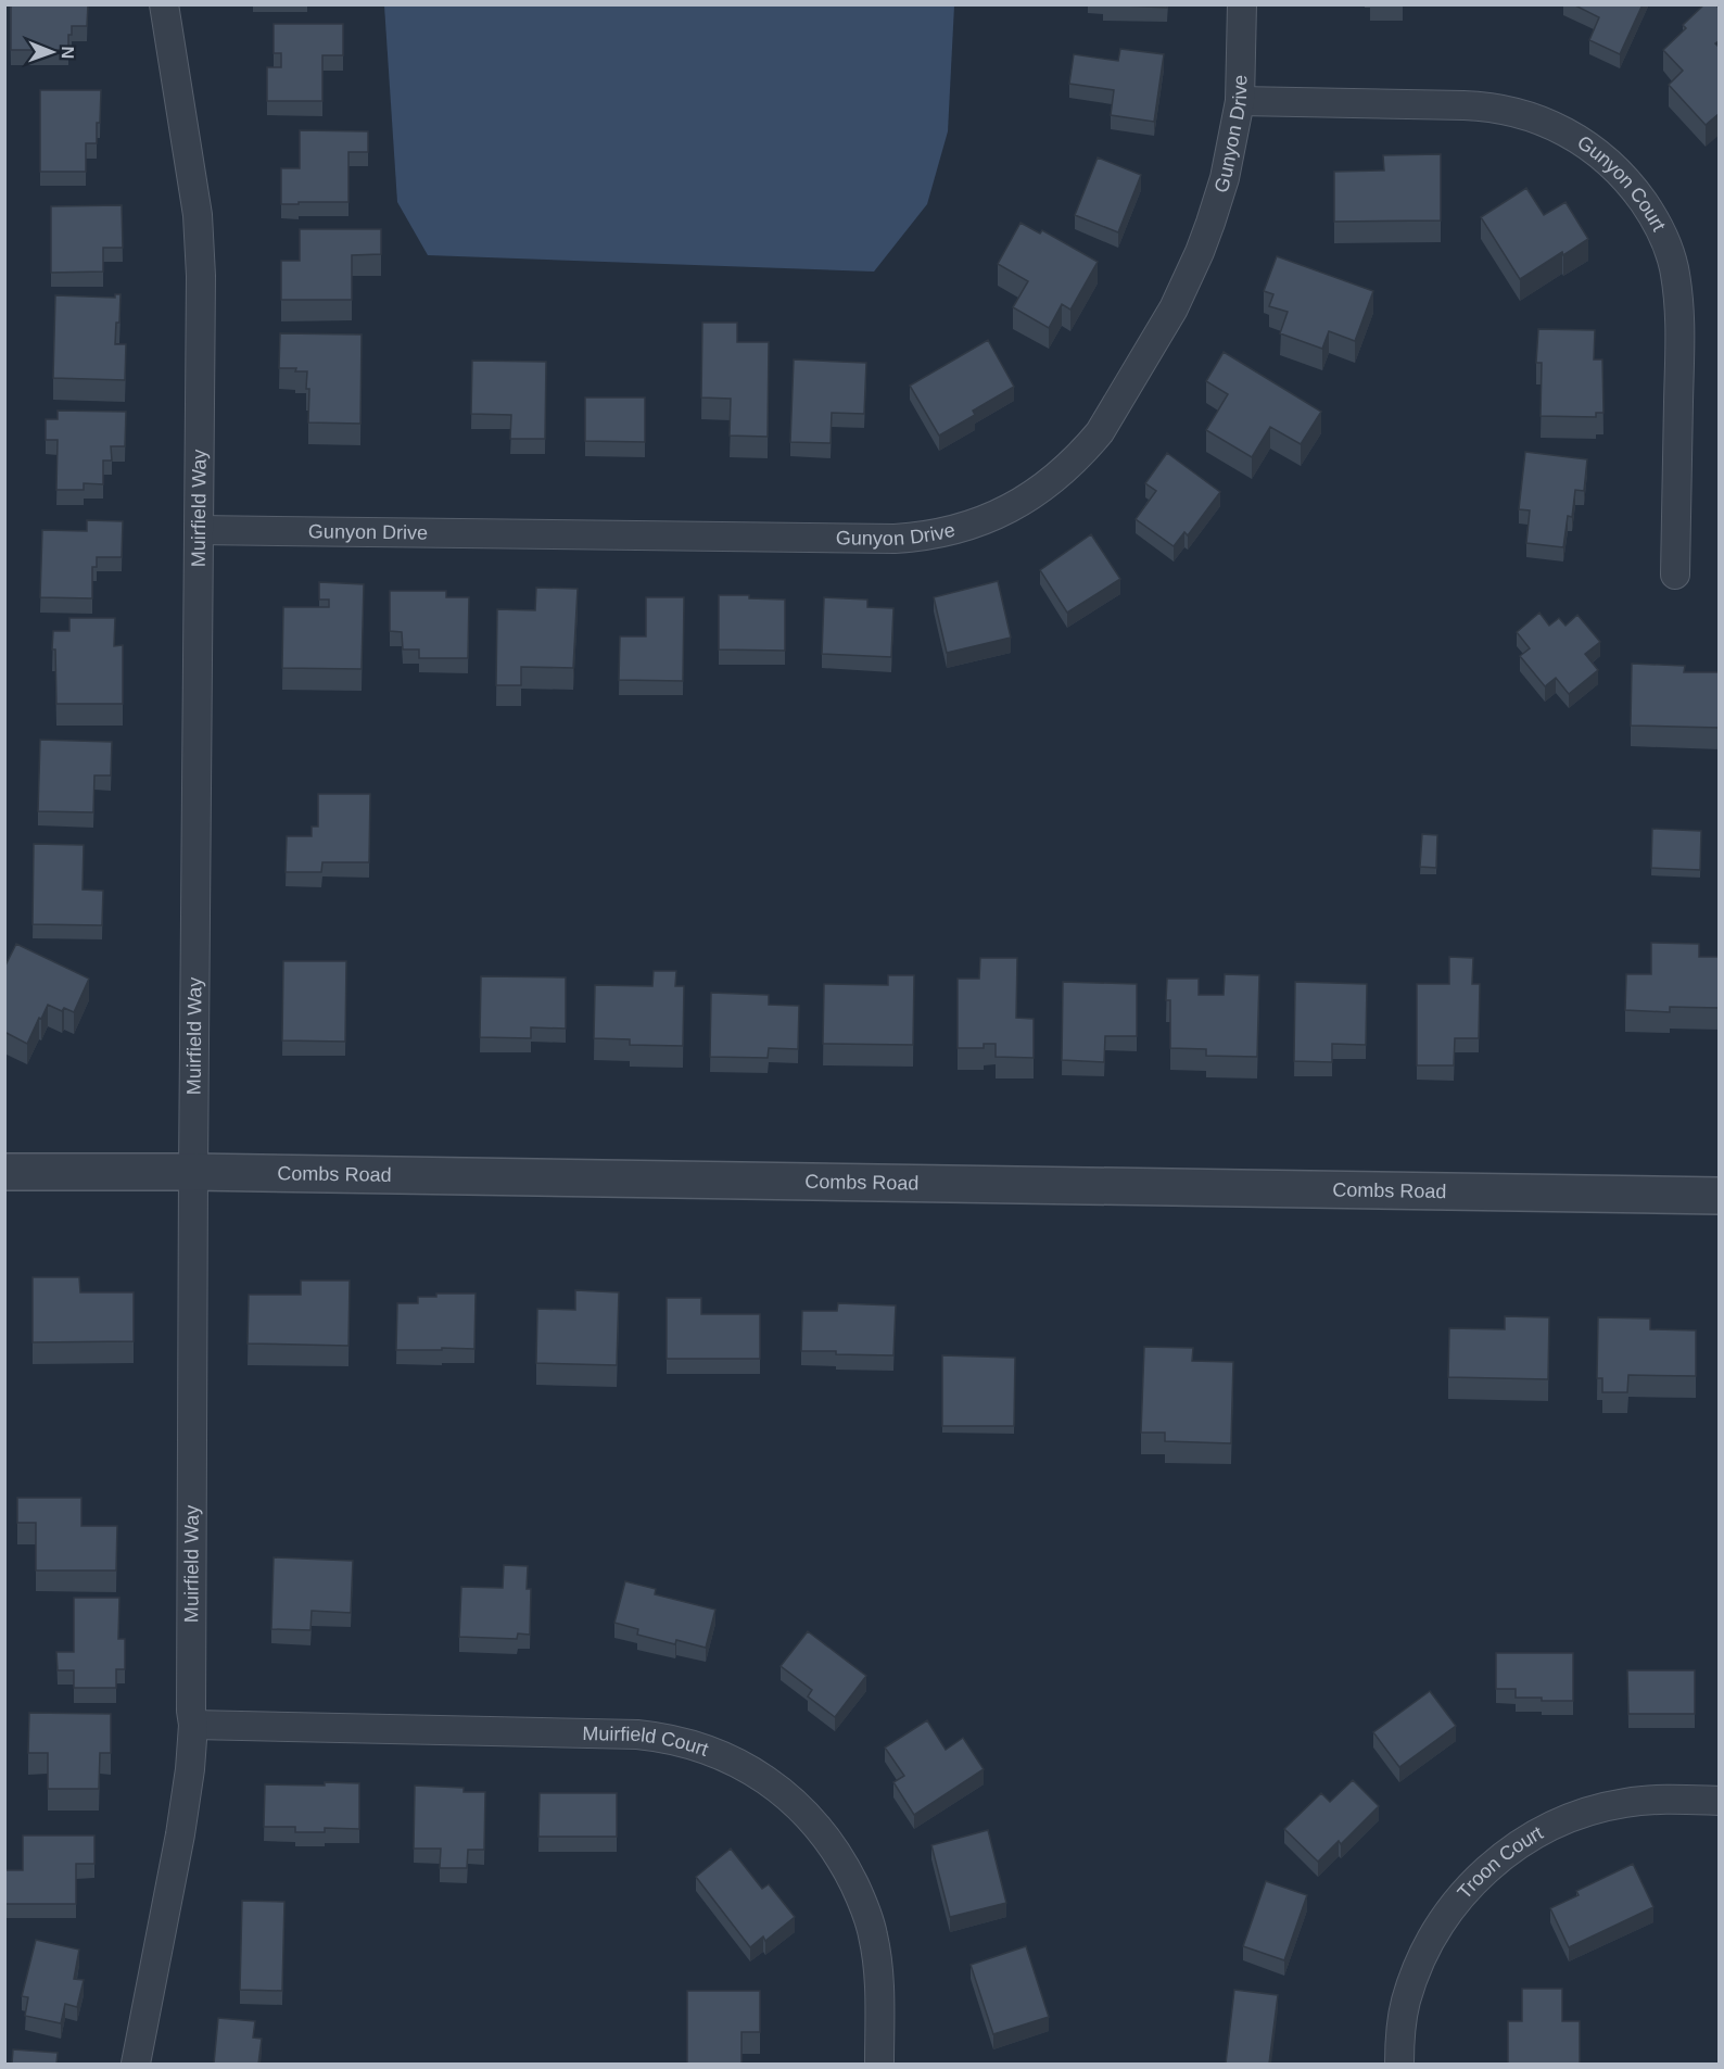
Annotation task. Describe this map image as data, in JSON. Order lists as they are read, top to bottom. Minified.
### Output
{"streets":{"street":["Gunyon Drive","Gunyon Court","Muirfield Way","Combs Road","Muirfield Court","Troon Court"]},"crossings":[["Gunyon Drive","Gunyon Court"],["Gunyon Drive","Muirfield Way"],["Muirfield Way","Combs Road"],["Muirfield Way","Muirfield Court"]],"north":"right"}
